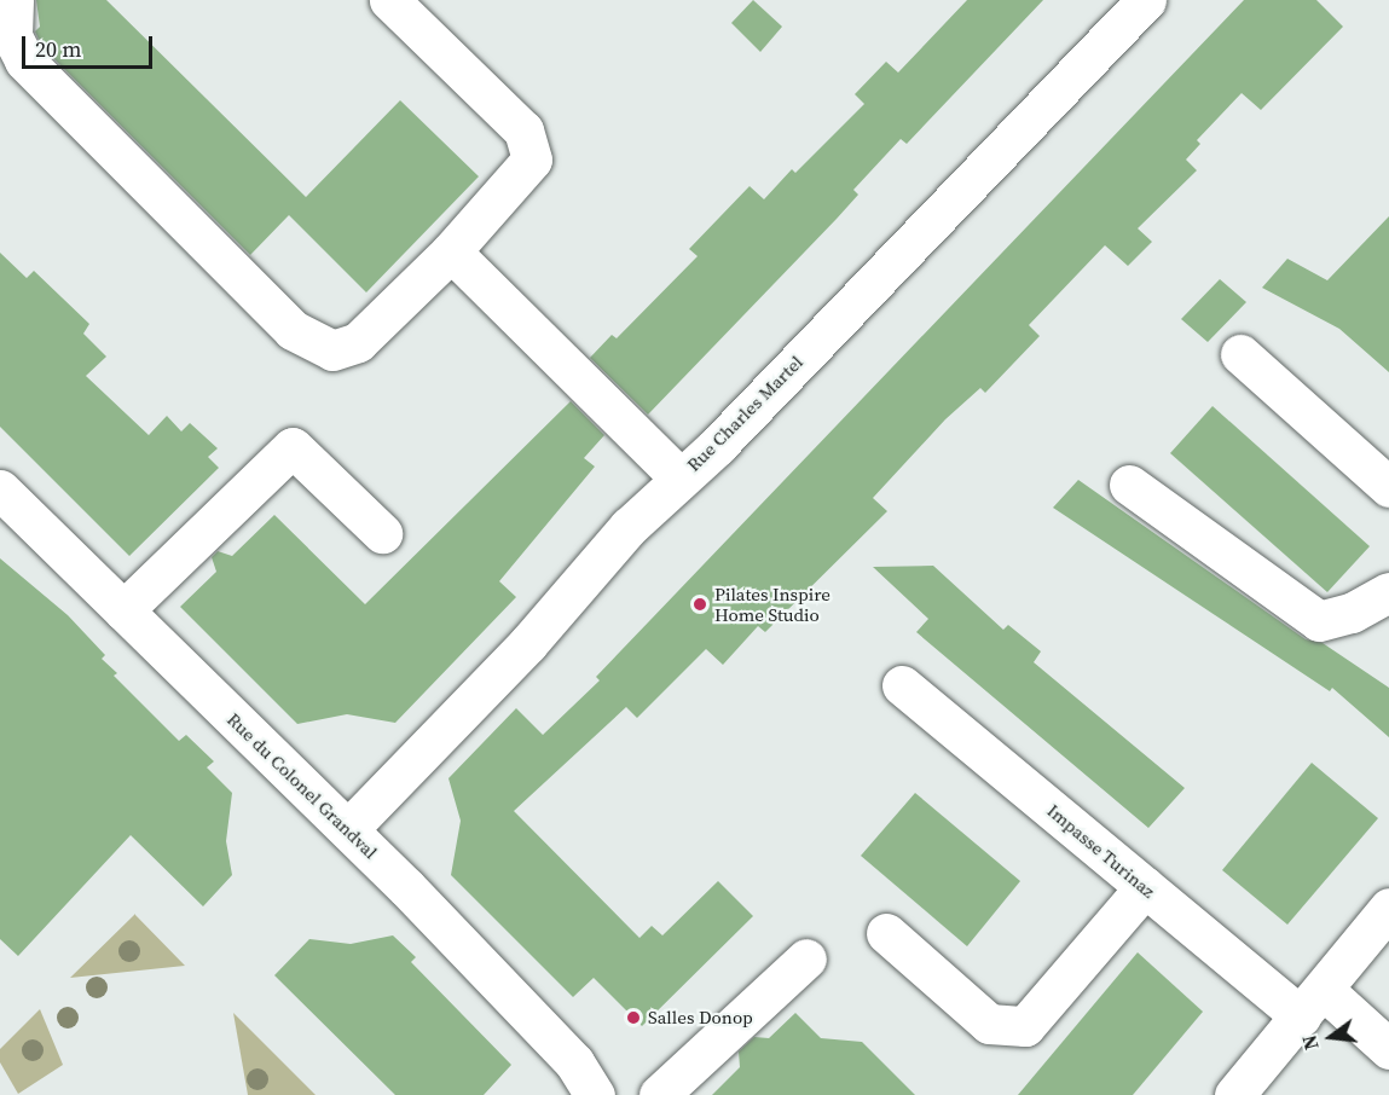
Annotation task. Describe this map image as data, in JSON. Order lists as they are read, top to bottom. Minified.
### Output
{"streets":{"street":["Rue Charles Martel","Rue du Colonel Grandval","Impasse Turinaz"]},"crossings":[["Rue Charles Martel","Rue du Colonel Grandval"]],"places":["Pilates Inspire Home Studio","Salles Donop"],"scale_bar":"20 m","north":"left"}
